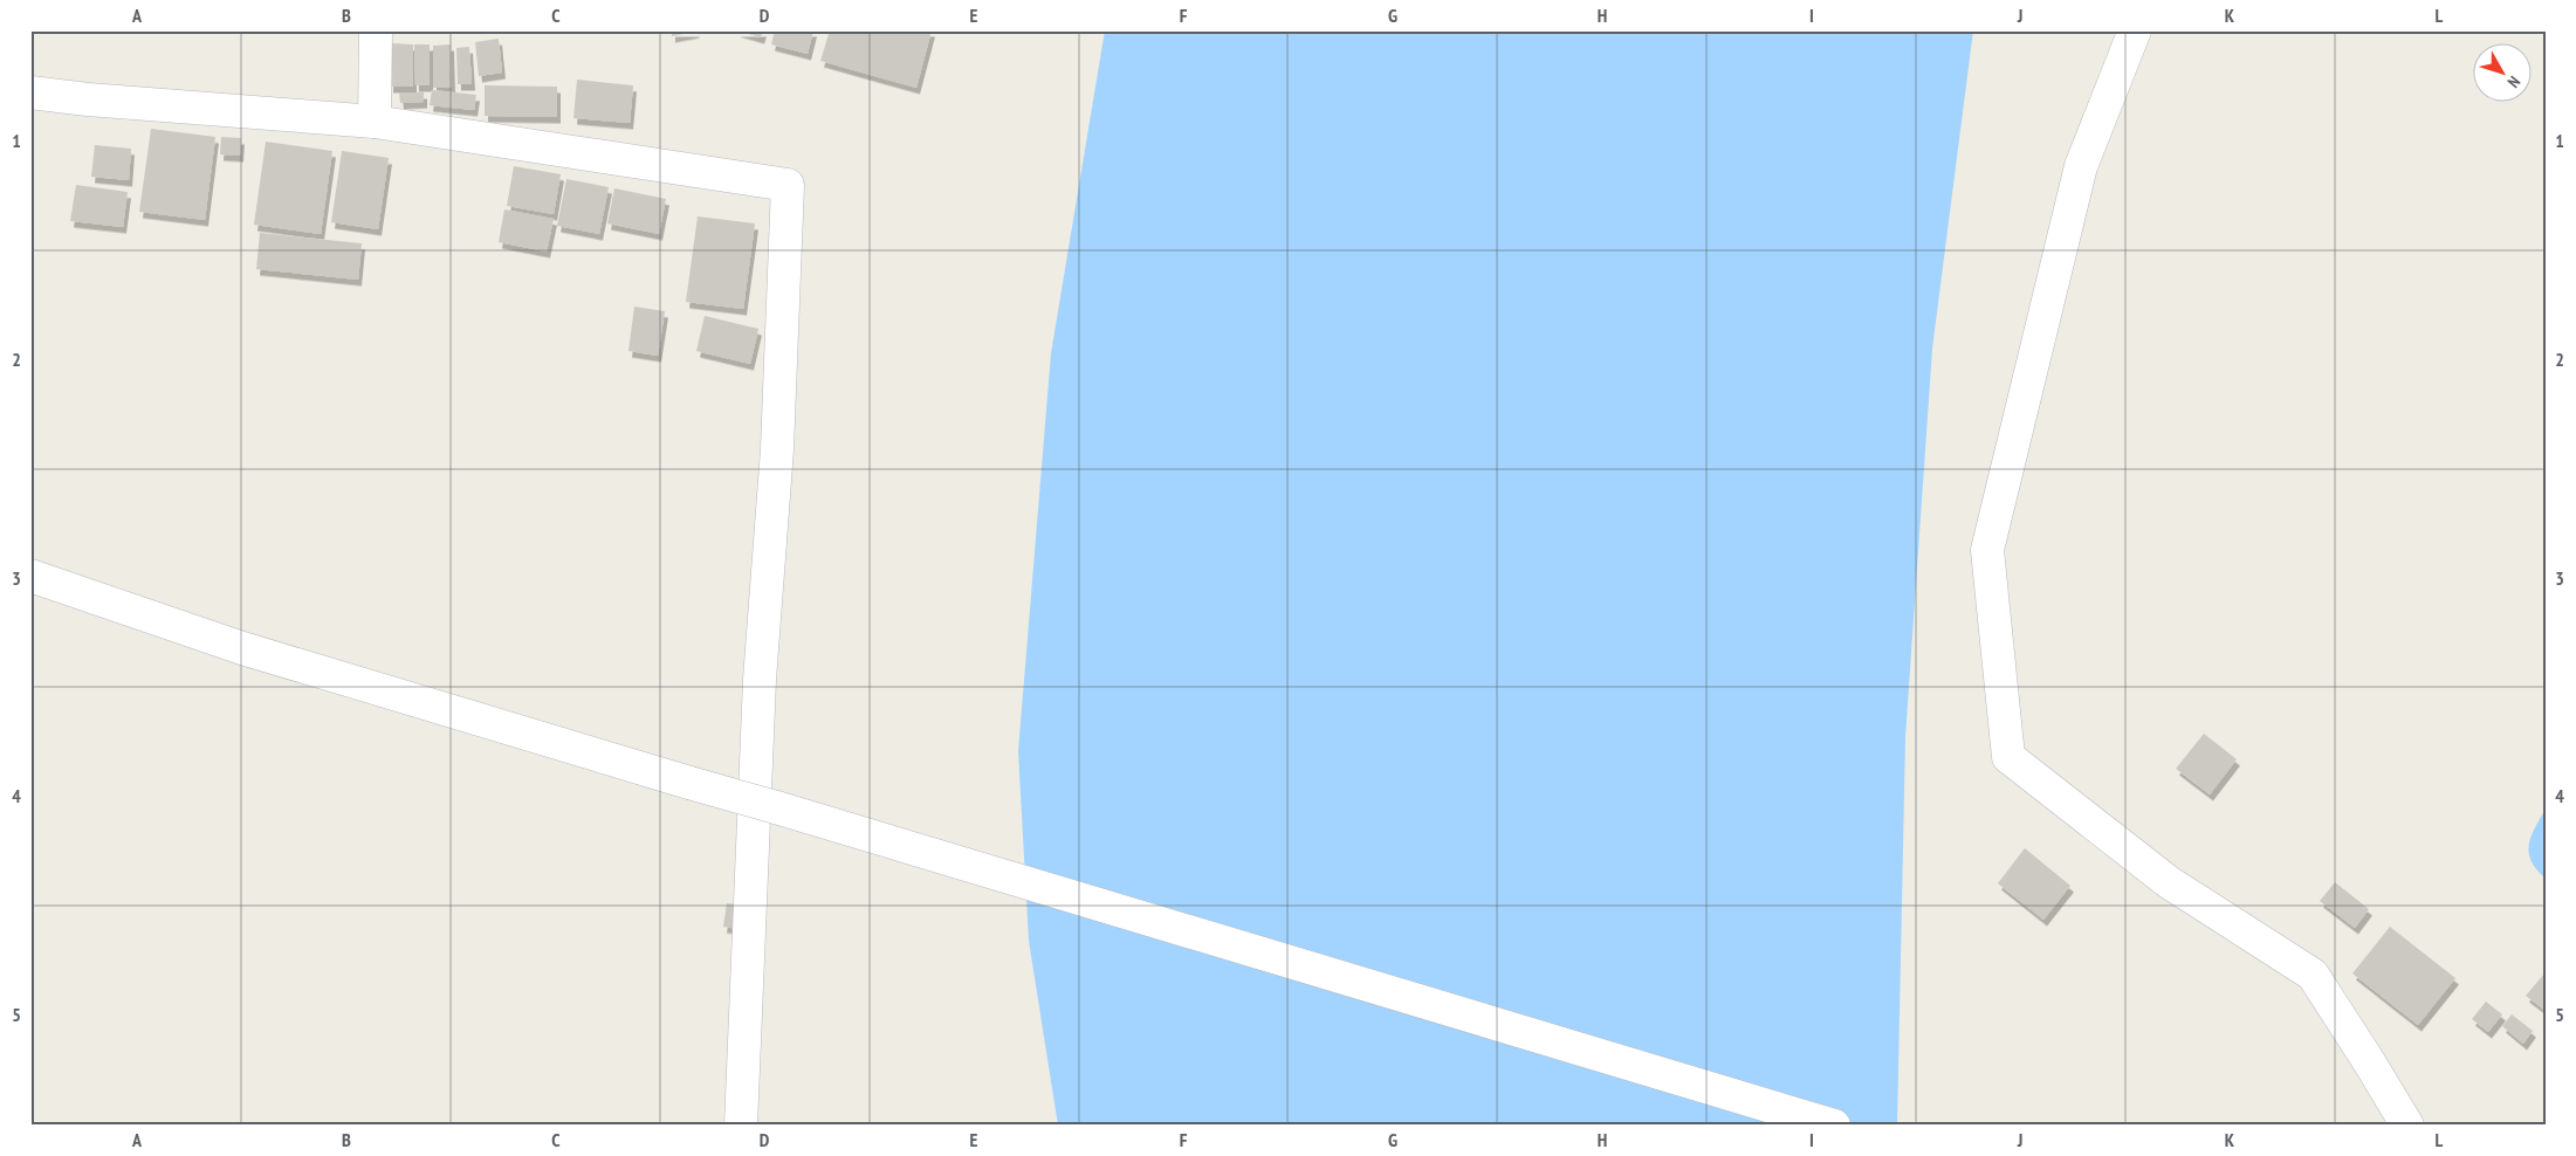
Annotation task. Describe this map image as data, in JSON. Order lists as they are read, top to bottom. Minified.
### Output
{"north":"bottom right","grid":{"columns":["A","B","C","D","E","F","G","H","I","J","K","L"],"rows":["1","2","3","4","5"]}}
